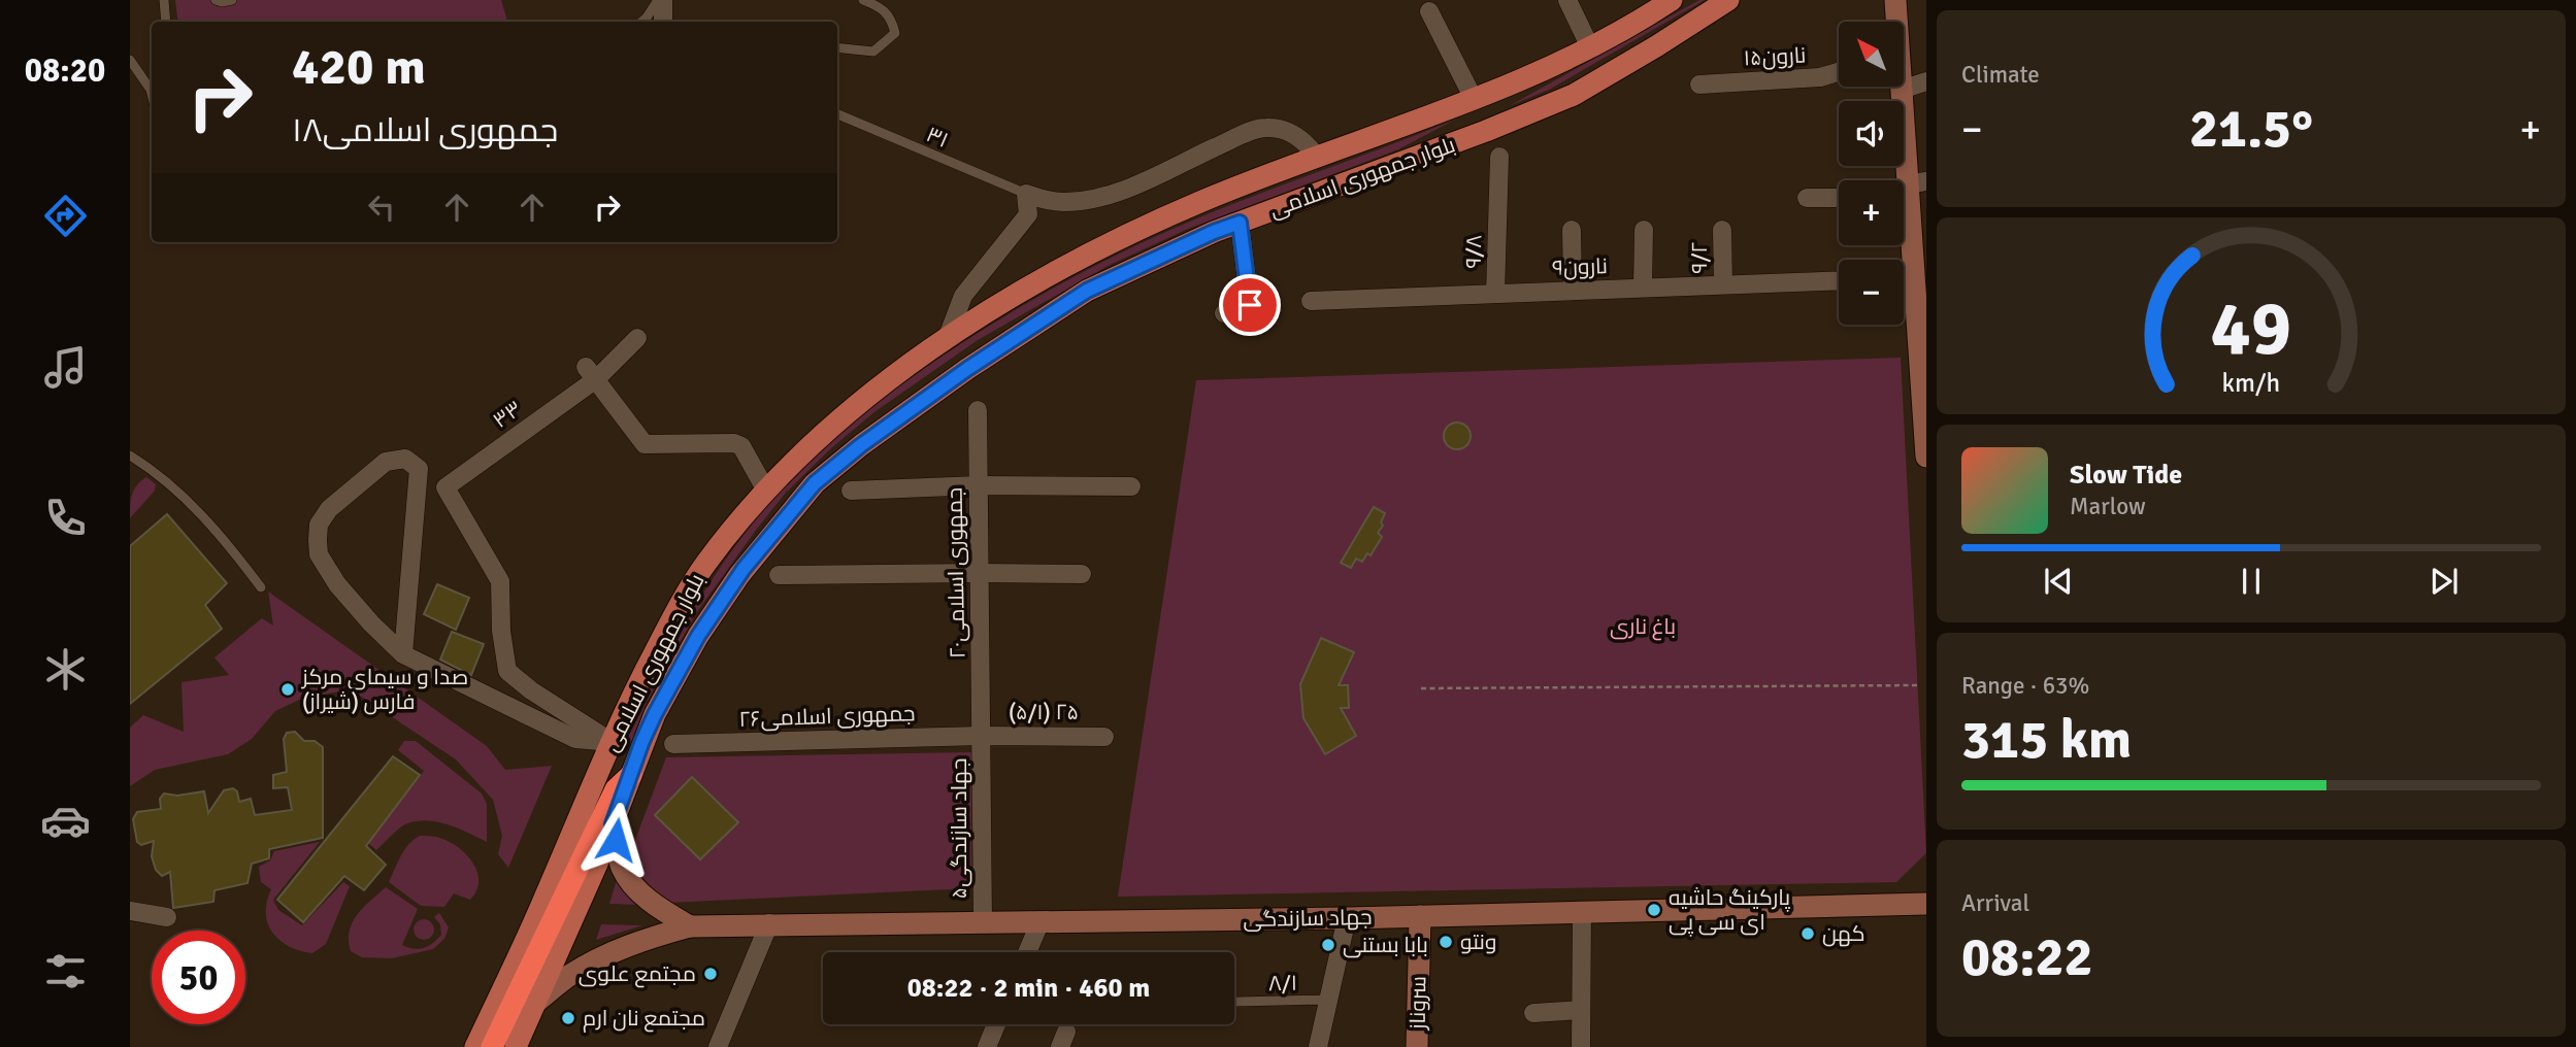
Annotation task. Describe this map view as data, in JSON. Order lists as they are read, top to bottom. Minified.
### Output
{"streets":{"main road":["بلوار جمهوری اسلامی","جهاد سازندگی","سروناز"],"street":["نارون۱۵","۹/۸","۹/۲","نارون۹","۳۳","جمهوری اسلامی۲۰","(۵/۱) ۲۵","جمهوری اسلامی۲۶","جهاد سازندگی۵"],"lane":["۳۱","۸/۱"]},"crossings":[["بلوار جمهوری اسلامی","۳۳"],["بلوار جمهوری اسلامی","جهاد سازندگی"],["۹/۸","نارون۹"],["۹/۲","نارون۹"],["جمهوری اسلامی۲۰","(۵/۱) ۲۵"],["جمهوری اسلامی۲۰","جمهوری اسلامی۲۶"],["جمهوری اسلامی۲۰","جهاد سازندگی۵"],["(۵/۱) ۲۵","جمهوری اسلامی۲۶"],["(۵/۱) ۲۵","جهاد سازندگی۵"],["جمهوری اسلامی۲۶","جهاد سازندگی۵"],["جهاد سازندگی۵","جهاد سازندگی"],["جهاد سازندگی","سروناز"]],"parks":["باغ ناری"],"places":["صدا و سیمای مرکز فارس (شیراز)","پارکینگ حاشیه ای سی پی","کهن","ونتو","بابا بستنی","مجتمع علوی","مجتمع نان ارم"],"north":"top left","page":{"tabs":"08:20","tile":["Climate",["Range · 63%","315 km"],["Arrival","08:22"]],"map_buttons":["+","−"],"turn":["420 m","جمهوری اسلامی۱۸"],"heat":["−","21.5°","+"],"song":["Slow Tide","Marlow"],"limit":"50","trip":"08:22 · 2 min · 460 m","gauge":["49","km/h"]}}
